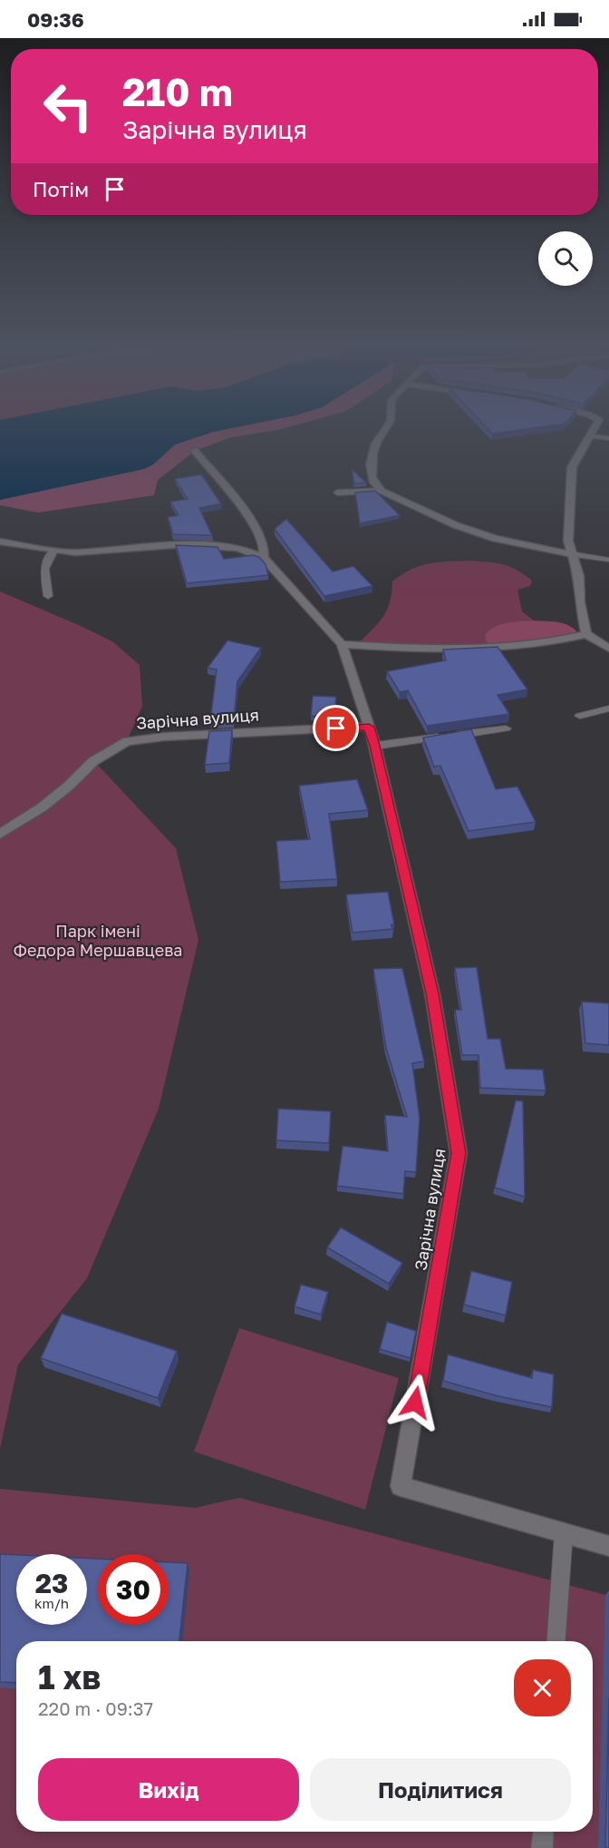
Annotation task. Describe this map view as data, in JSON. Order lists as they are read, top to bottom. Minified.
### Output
{"streets":{"street":["Зарічна вулиця"]},"parks":["Парк імені Федора Мершавцева"],"page":{"status":"09:36","turn":["210 m","Зарічна вулиця"],"then":"Потім","speed":"23 km/h","limit":"30","heading":["1 хв","220 m · 09:37"],"buttons":["Вихід","Поділитися"]}}
